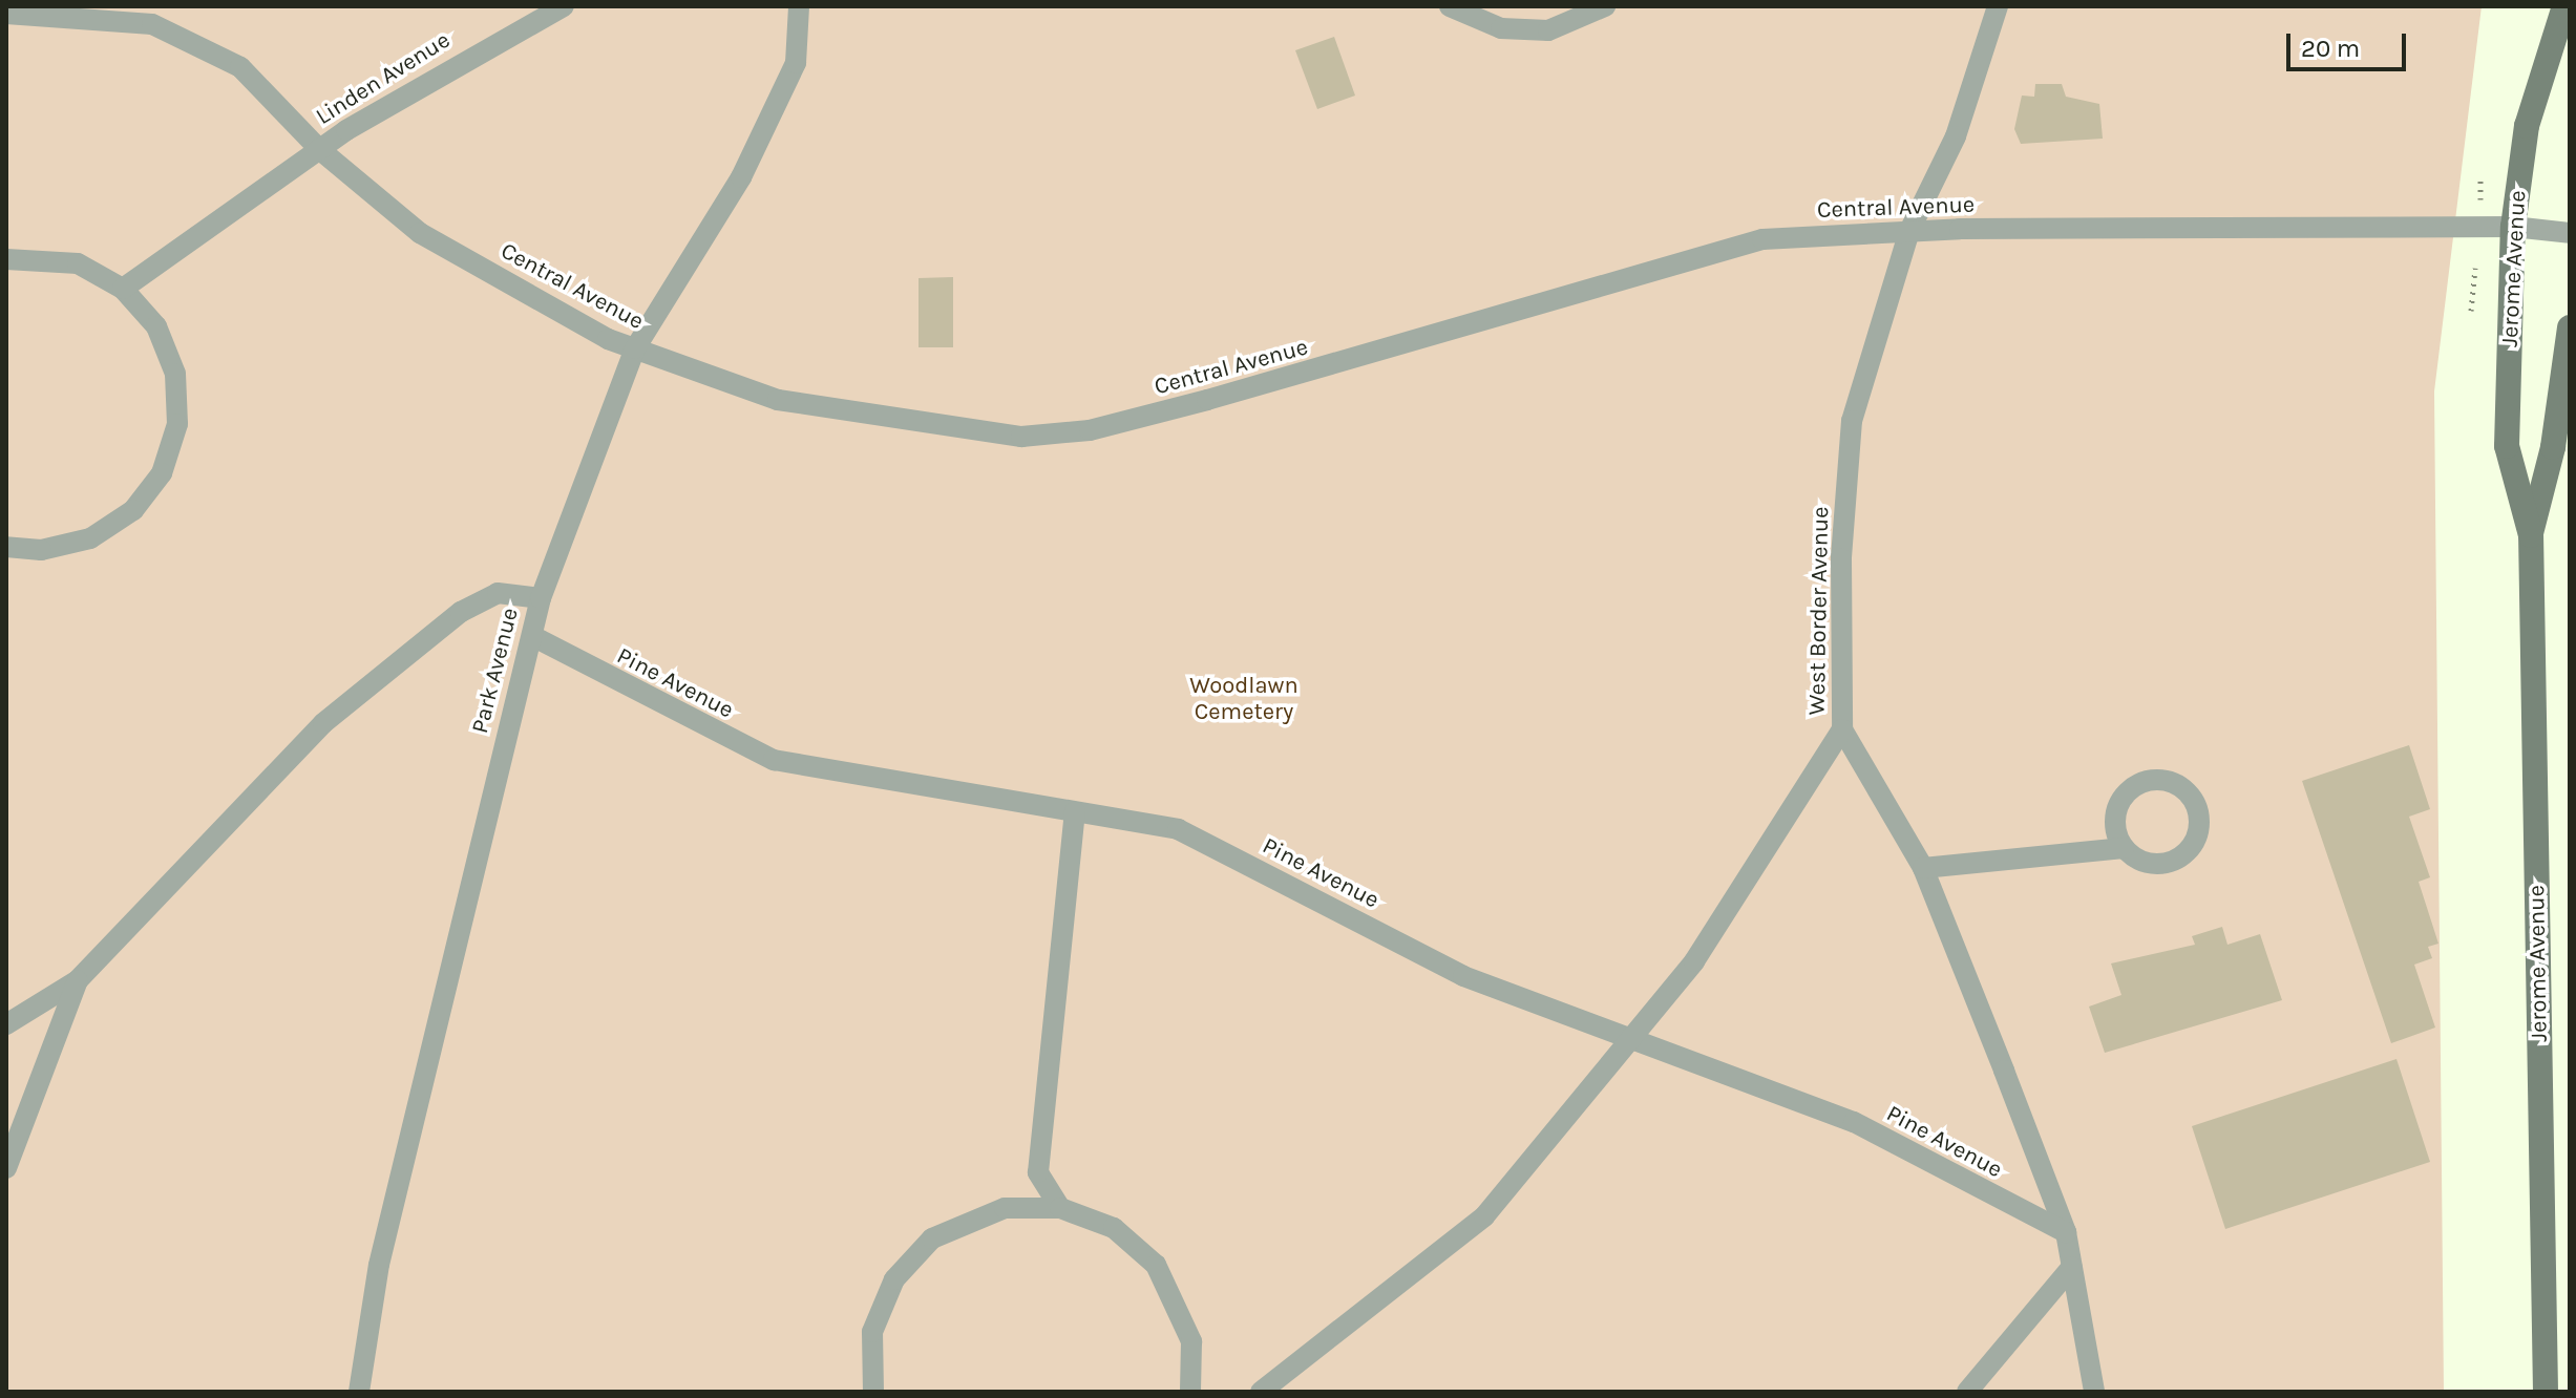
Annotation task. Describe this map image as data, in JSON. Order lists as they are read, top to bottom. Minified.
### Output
{"streets":{"main road":["Jerome Avenue"],"lane":["Linden Avenue","Central Avenue","West Border Avenue","Park Avenue","Pine Avenue"]},"crossings":[["Linden Avenue","Central Avenue"],["Central Avenue","Jerome Avenue"],["Central Avenue","West Border Avenue"],["Central Avenue","Park Avenue"],["West Border Avenue","Pine Avenue"],["Park Avenue","Pine Avenue"]],"parks":["Woodlawn Cemetery"],"scale_bar":"20 m"}
